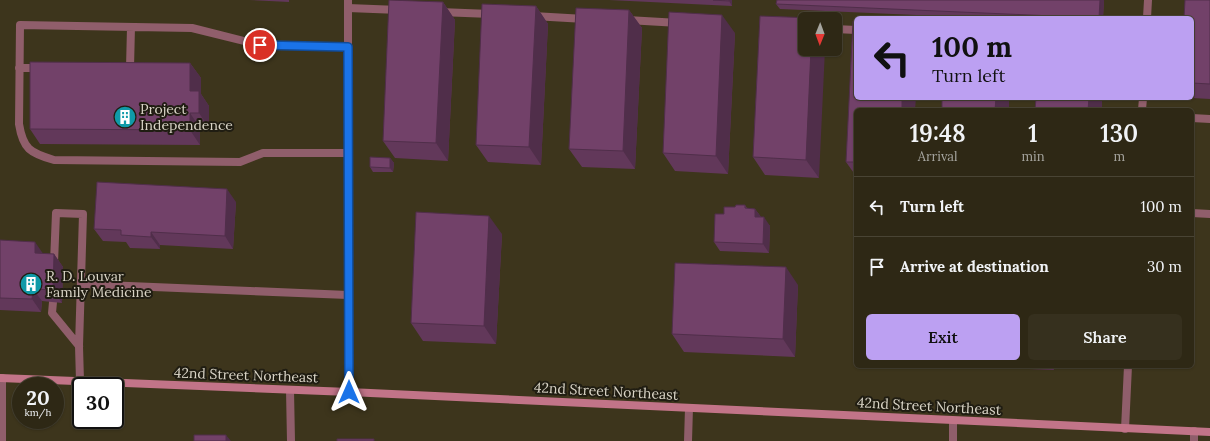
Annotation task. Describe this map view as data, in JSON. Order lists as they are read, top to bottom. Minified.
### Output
{"streets":{"street":["42nd Street Northeast"]},"places":{"building":["Project Independence","R. D. Louvar Family Medicine"]},"north":"bottom","page":{"turn":["100 m","Turn left"],"eta":["19:48","Arrival","1","min","130","m"],"list":[{"name":"Turn left","value":"100 m"},{"name":"Arrive at destination","value":"30 m"}],"buttons":["Exit","Share"],"speed":"20 km/h","limit":"30"}}
